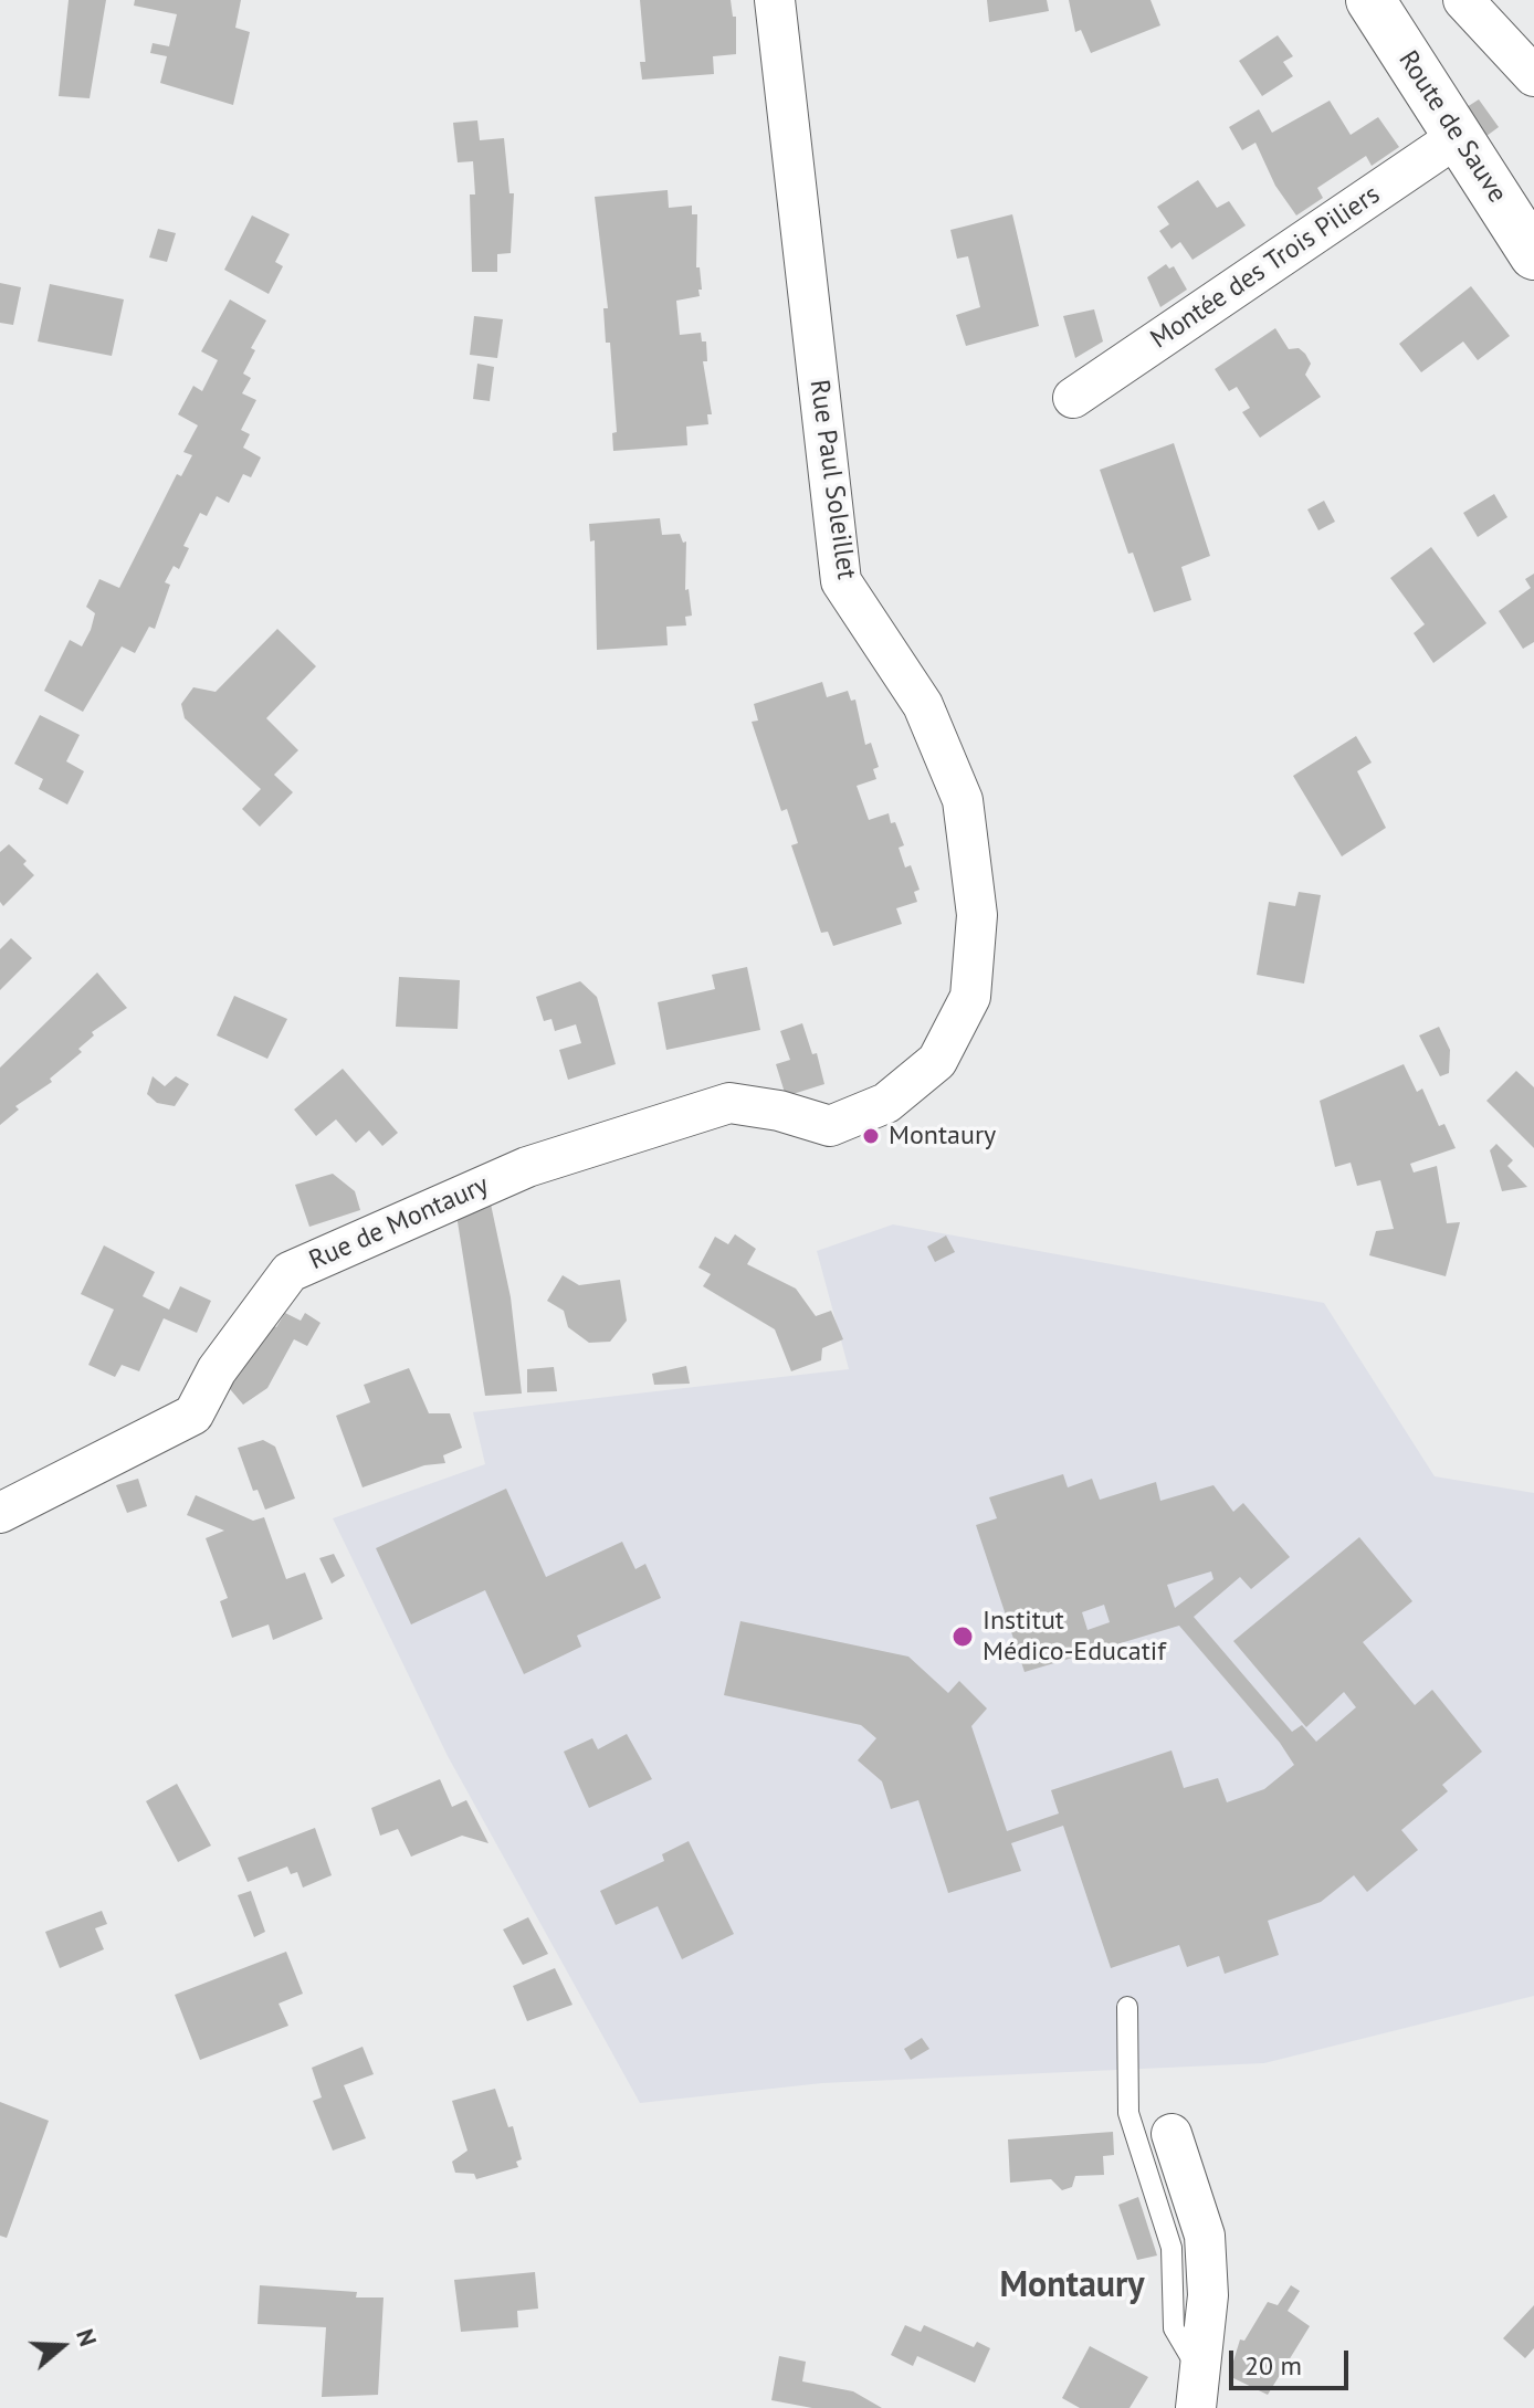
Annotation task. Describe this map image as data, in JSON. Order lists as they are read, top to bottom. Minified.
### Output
{"streets":{"main road":["Route de Sauve"],"street":["Montée des Trois Piliers","Rue Paul Soleillet","Rue de Montaury"]},"crossings":[["Route de Sauve","Montée des Trois Piliers"],["Rue Paul Soleillet","Rue de Montaury"]],"districts":["Montaury"],"places":["Montaury","Institut Médico-Educatif"],"scale_bar":"20 m","north":"right"}
